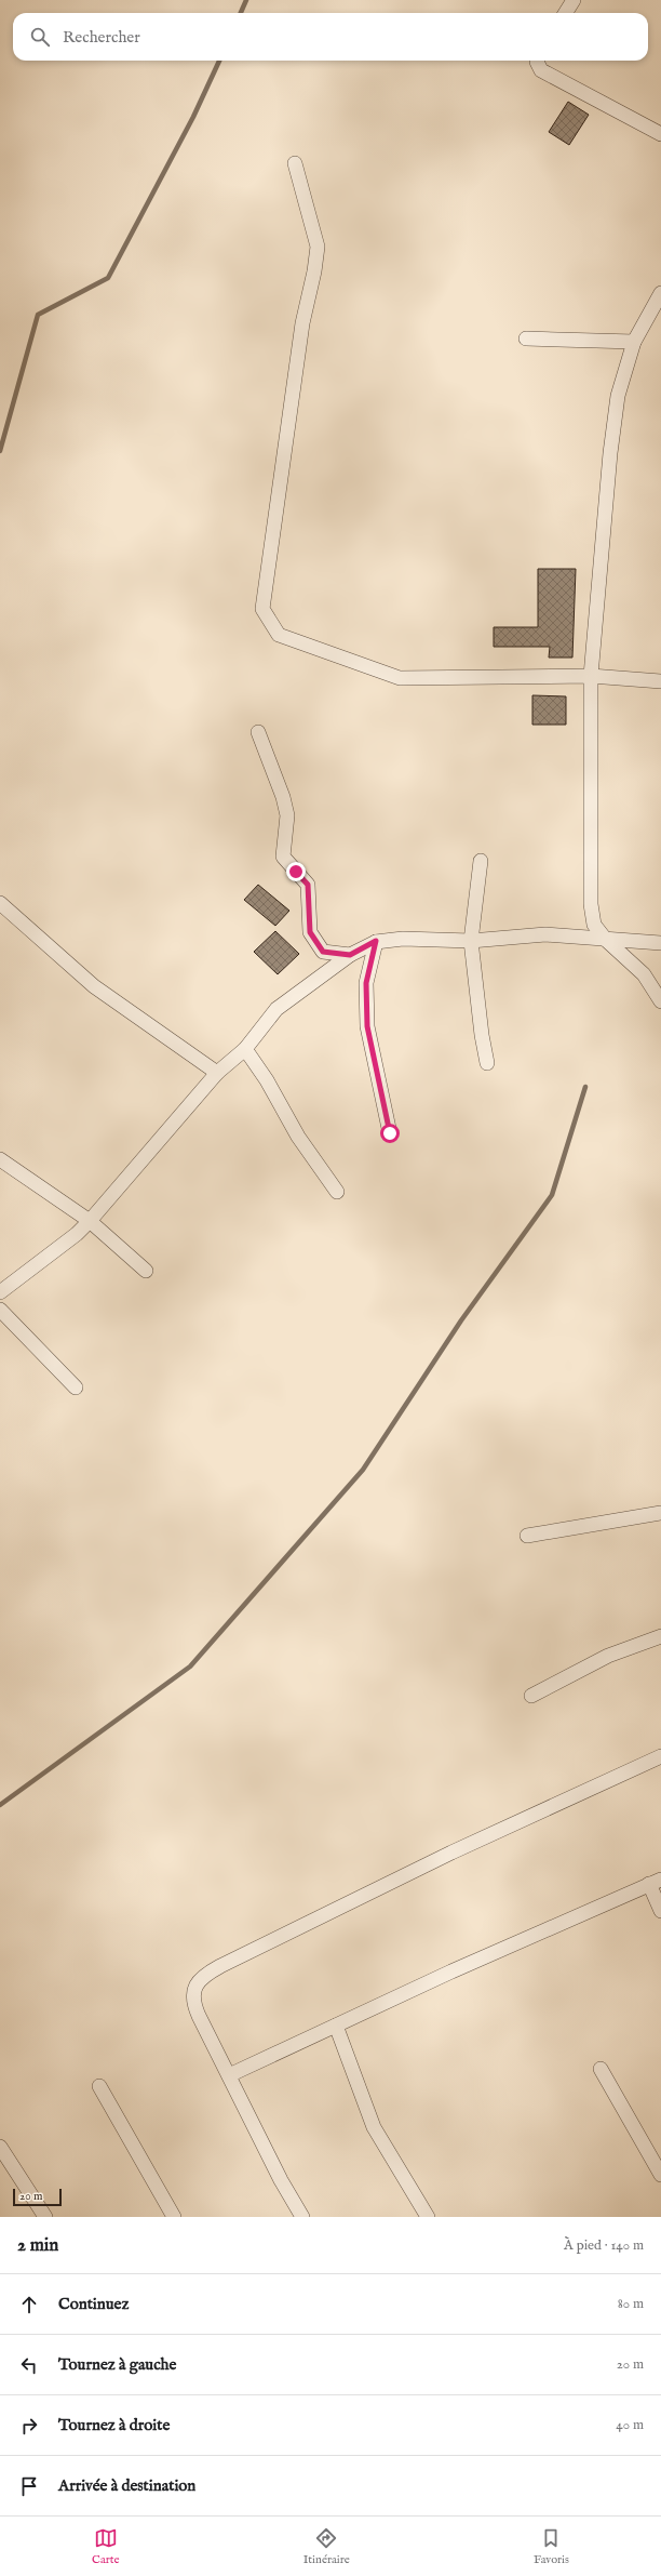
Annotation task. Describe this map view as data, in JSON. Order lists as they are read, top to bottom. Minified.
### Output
{"scale_bar":"20 m","page":{"search":"Rechercher","scale":"20 m","heading":["2 min","À pied · 140 m"],"list":[["Continuez","80 m"],["Tournez à gauche","20 m"],["Tournez à droite","40 m"],"Arrivée à destination"],"nav":["Carte","Itinéraire","Favoris"]}}
